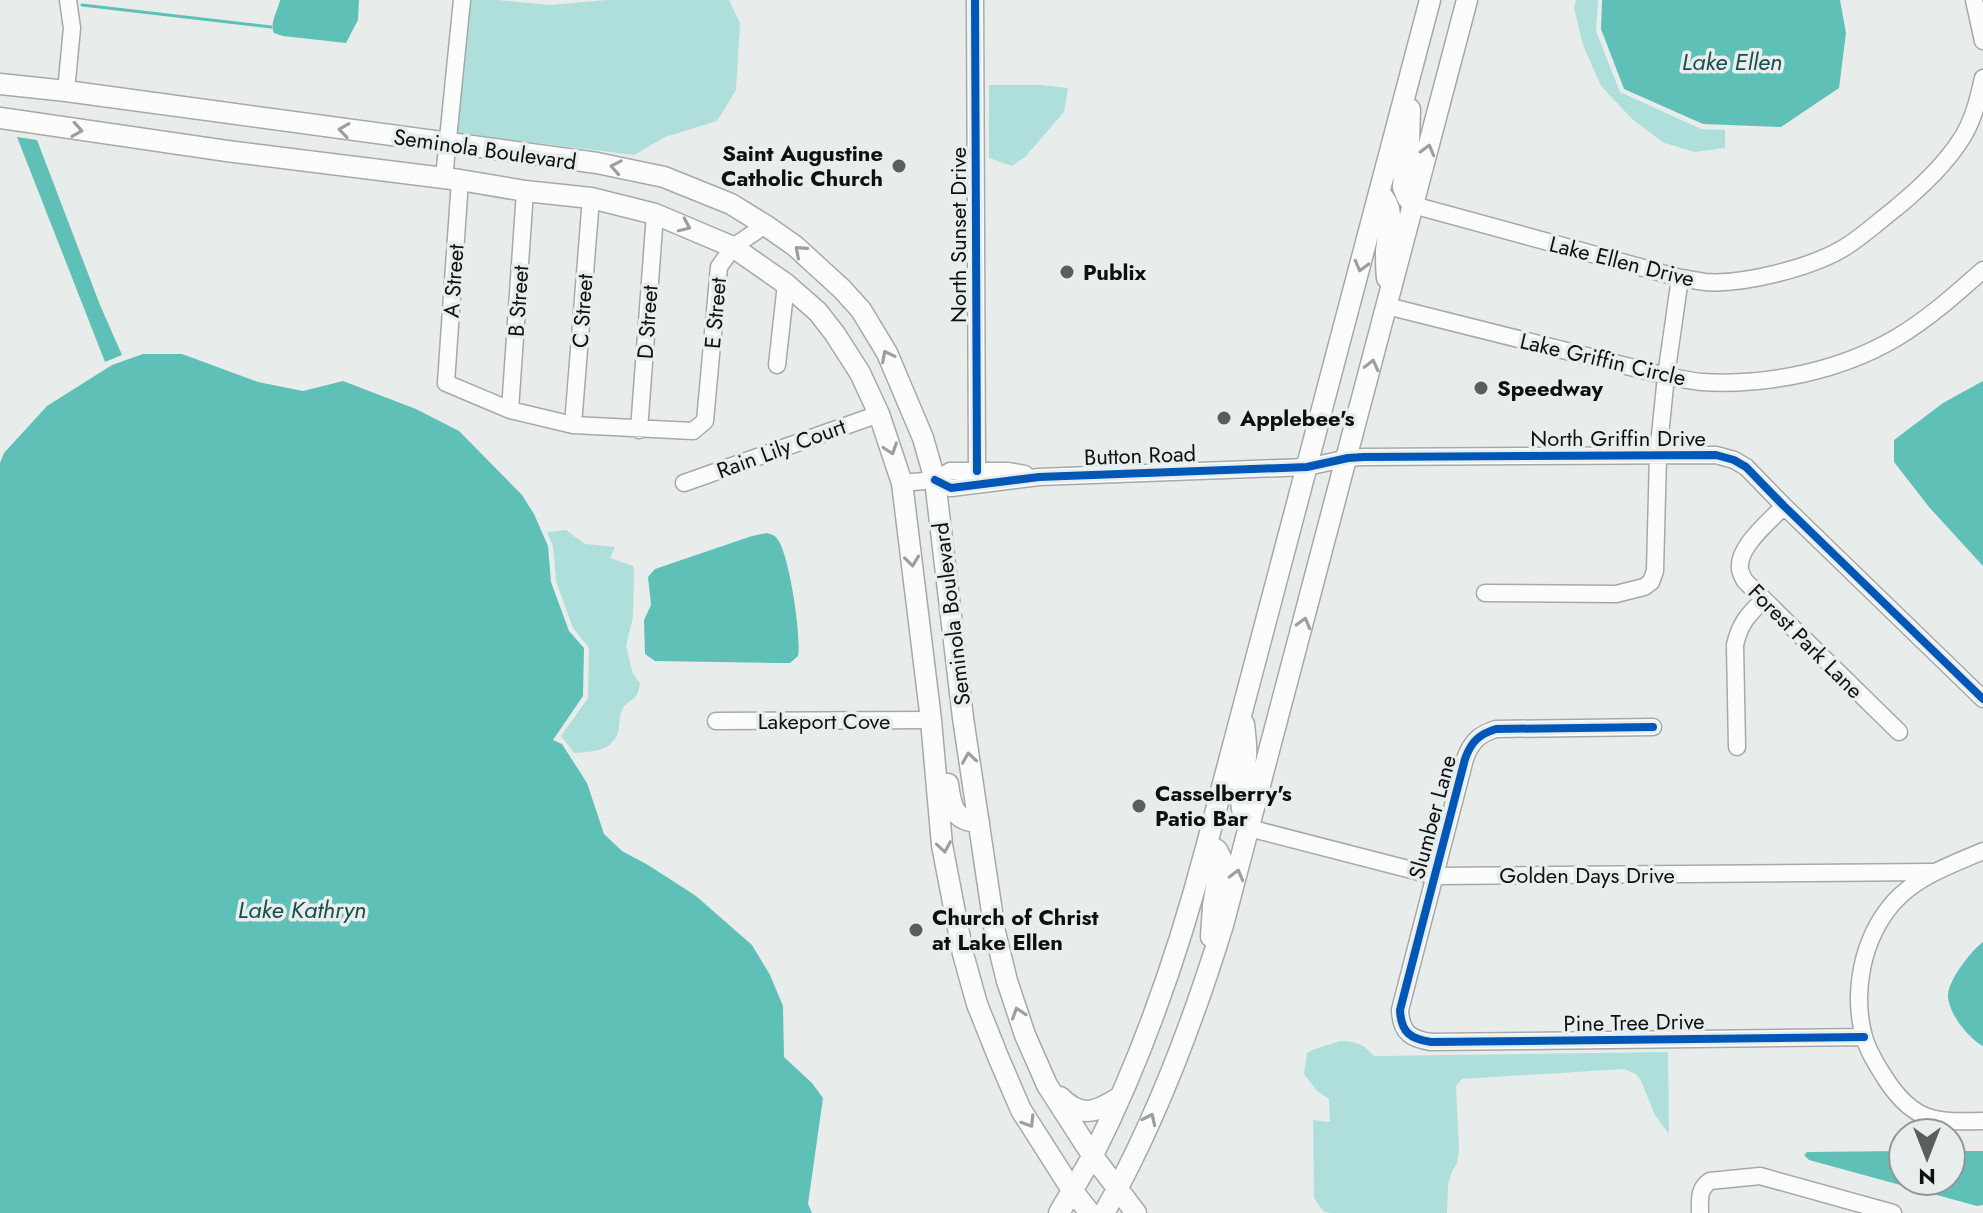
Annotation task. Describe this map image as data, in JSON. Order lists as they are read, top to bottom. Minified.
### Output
{"streets":{"main road":["Seminola Boulevard"],"street":["North Sunset Drive","Lake Ellen Drive","A Street","B Street","C Street","E Street","D Street","Lake Griffin Circle","North Griffin Drive","Rain Lily Court","Button Road","Forest Park Lane","Lakeport Cove","Slumber Lane","Golden Days Drive","Pine Tree Drive"]},"crossings":[["Seminola Boulevard","A Street"],["Seminola Boulevard","B Street"],["Seminola Boulevard","C Street"],["Seminola Boulevard","E Street"],["Seminola Boulevard","D Street"],["Seminola Boulevard","Rain Lily Court"],["Seminola Boulevard","Button Road"],["Seminola Boulevard","Lakeport Cove"],["North Sunset Drive","Button Road"],["A Street","B Street"],["E Street","D Street"],["North Griffin Drive","Button Road"],["North Griffin Drive","Forest Park Lane"],["Slumber Lane","Golden Days Drive"],["Slumber Lane","Pine Tree Drive"]],"water":["Lake Ellen","Lake Kathryn"],"places":["Saint Augustine Catholic Church","Publix","Speedway","Applebee's","Casselberry's Patio Bar","Church of Christ at Lake Ellen"],"north":"bottom"}
